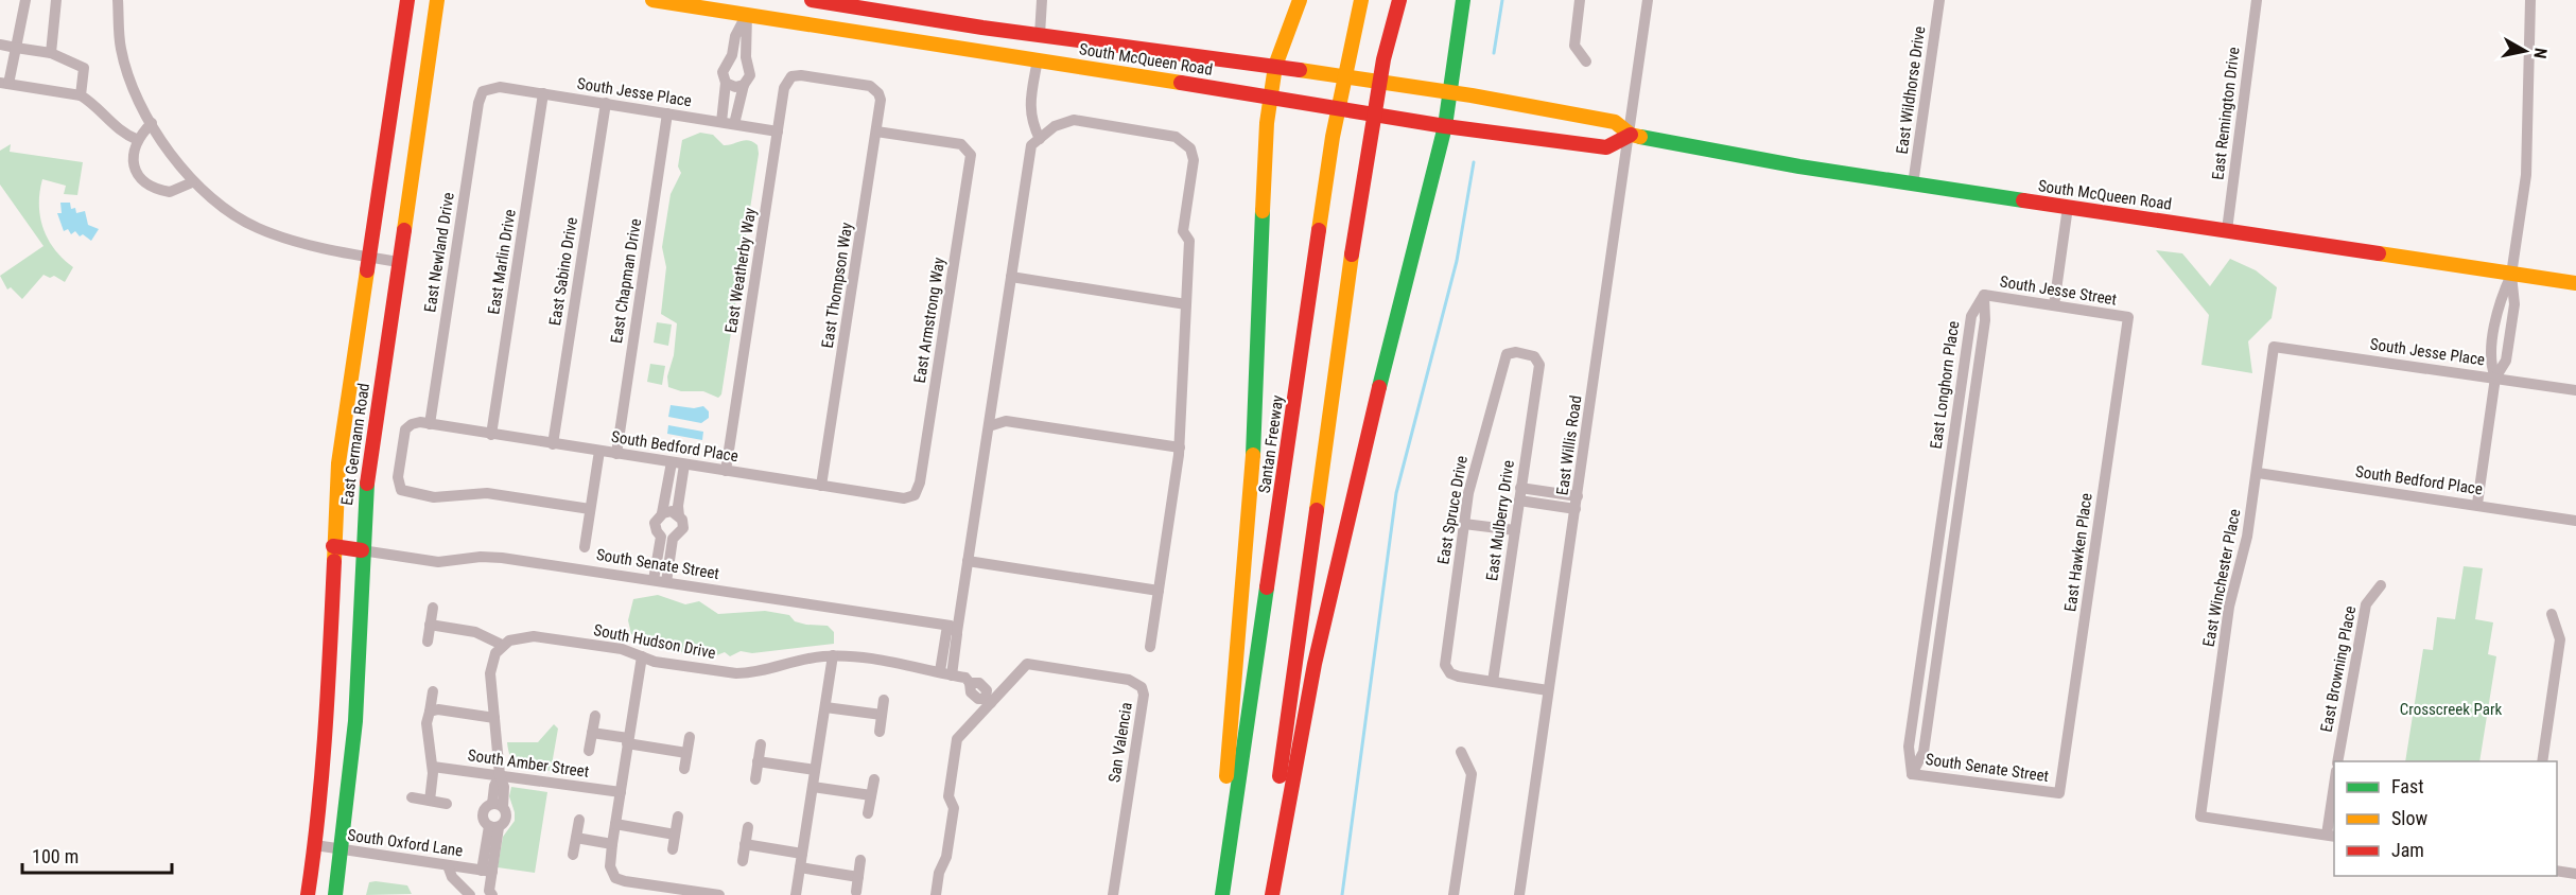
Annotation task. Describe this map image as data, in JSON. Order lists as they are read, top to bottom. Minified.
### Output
{"streets":{"main road":["South McQueen Road","East Germann Road","Santan Freeway"],"street":["East Wildhorse Drive","South Jesse Place","East Remington Drive","East Newland Drive","East Marlin Drive","East Weatherby Way","East Sabino Drive","East Chapman Drive","East Thompson Way","South Jesse Street","East Armstrong Way","East Longhorn Place","East Willis Road","South Bedford Place","East Spruce Drive","East Mulberry Drive","East Hawken Place","South Senate Street","East Winchester Place","South Hudson Drive","East Browning Place","San Valencia","South Amber Street","South Oxford Lane"]},"crossings":[["South McQueen Road","East Wildhorse Drive"],["South McQueen Road","East Remington Drive"],["South McQueen Road","East Willis Road"],["South Jesse Place","East Newland Drive"],["South Jesse Place","East Marlin Drive"],["South Jesse Place","East Weatherby Way"],["South Jesse Place","East Sabino Drive"],["South Jesse Place","East Chapman Drive"],["South Jesse Place","East Winchester Place"],["East Newland Drive","South Bedford Place"],["East Marlin Drive","South Bedford Place"],["East Weatherby Way","East Thompson Way"],["East Weatherby Way","South Bedford Place"],["East Sabino Drive","South Bedford Place"],["East Chapman Drive","South Bedford Place"],["East Thompson Way","East Armstrong Way"],["East Thompson Way","South Bedford Place"],["South Jesse Street","East Longhorn Place"],["South Jesse Street","East Hawken Place"],["East Armstrong Way","South Bedford Place"],["East Longhorn Place","South Senate Street"],["East Germann Road","South Senate Street"],["East Germann Road","South Oxford Lane"],["South Bedford Place","East Winchester Place"],["East Spruce Drive","East Mulberry Drive"],["East Hawken Place","South Senate Street"]],"parks":["Crosscreek Park"],"legend":["Fast","Slow","Jam"],"scale_bar":"100 m","north":"right"}
